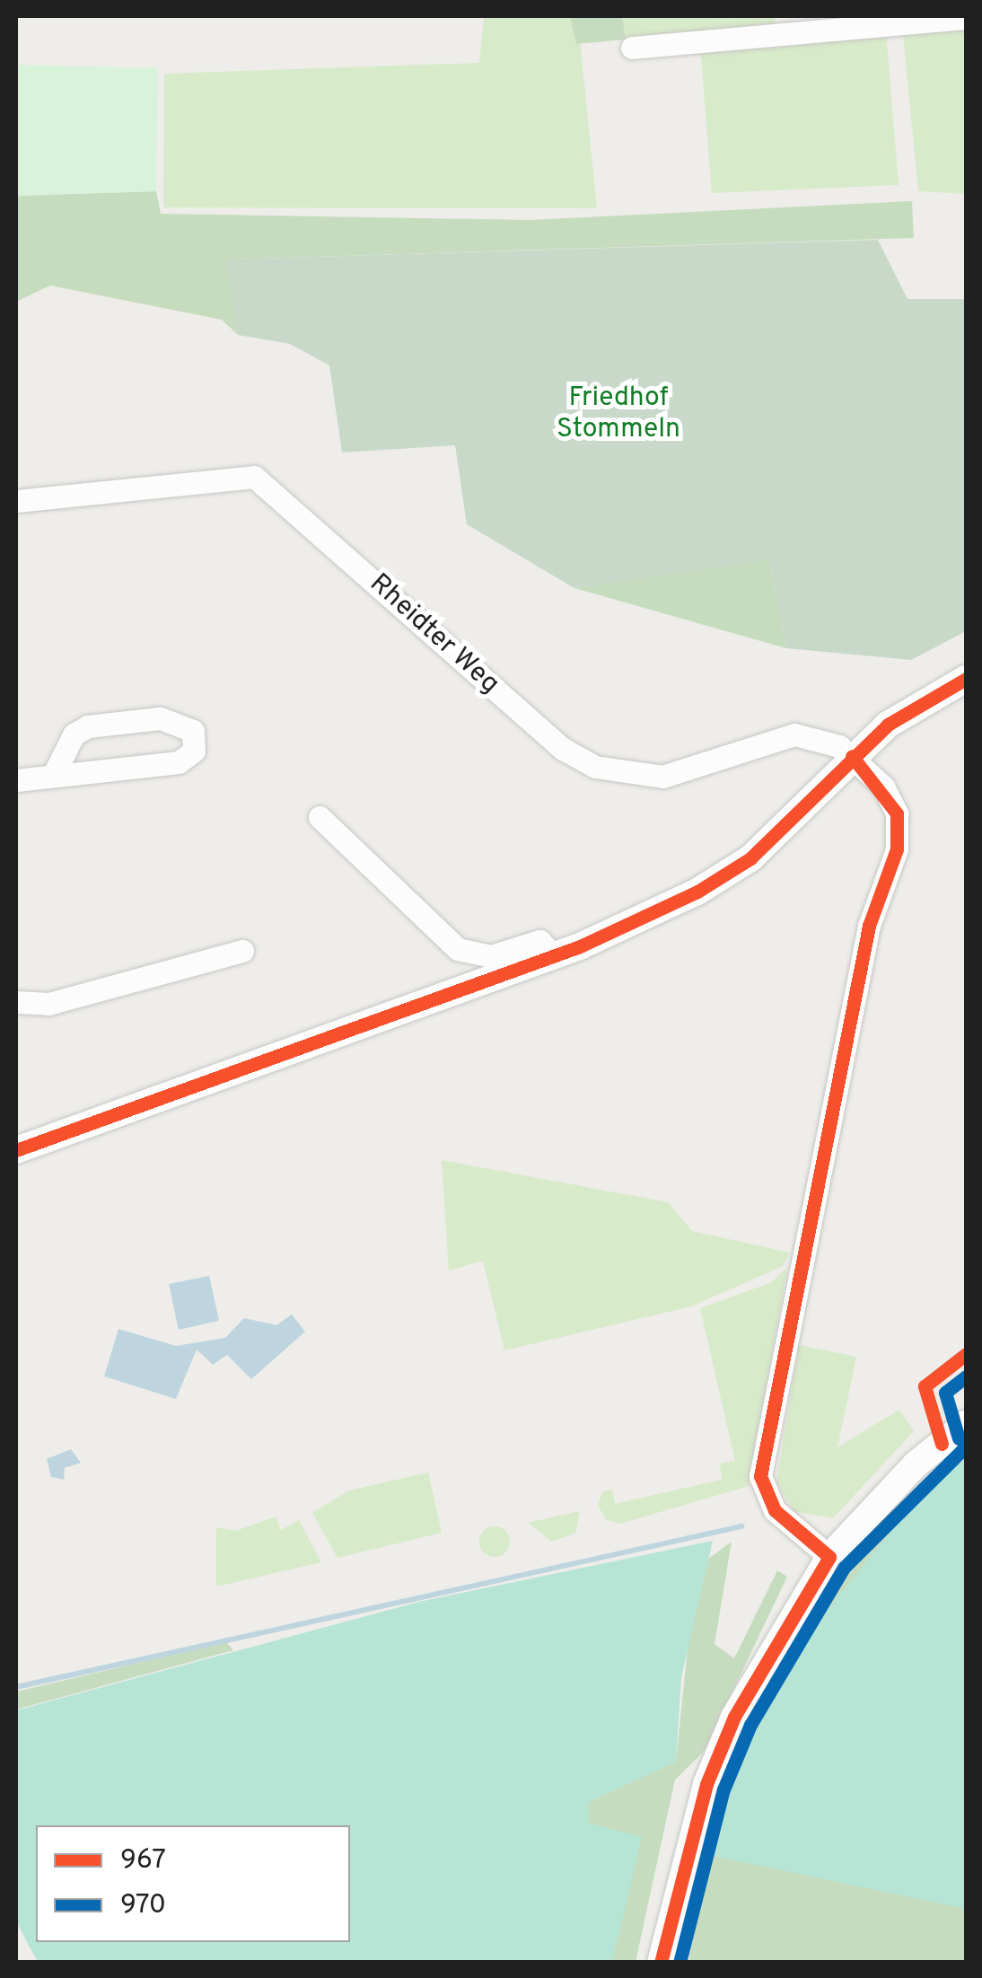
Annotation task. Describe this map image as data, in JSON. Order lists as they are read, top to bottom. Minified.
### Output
{"streets":{"street":["Rheidter Weg"]},"parks":["Friedhof Stommeln"],"lines":["transit line 967","transit line 970"],"legend":["967","970"]}
